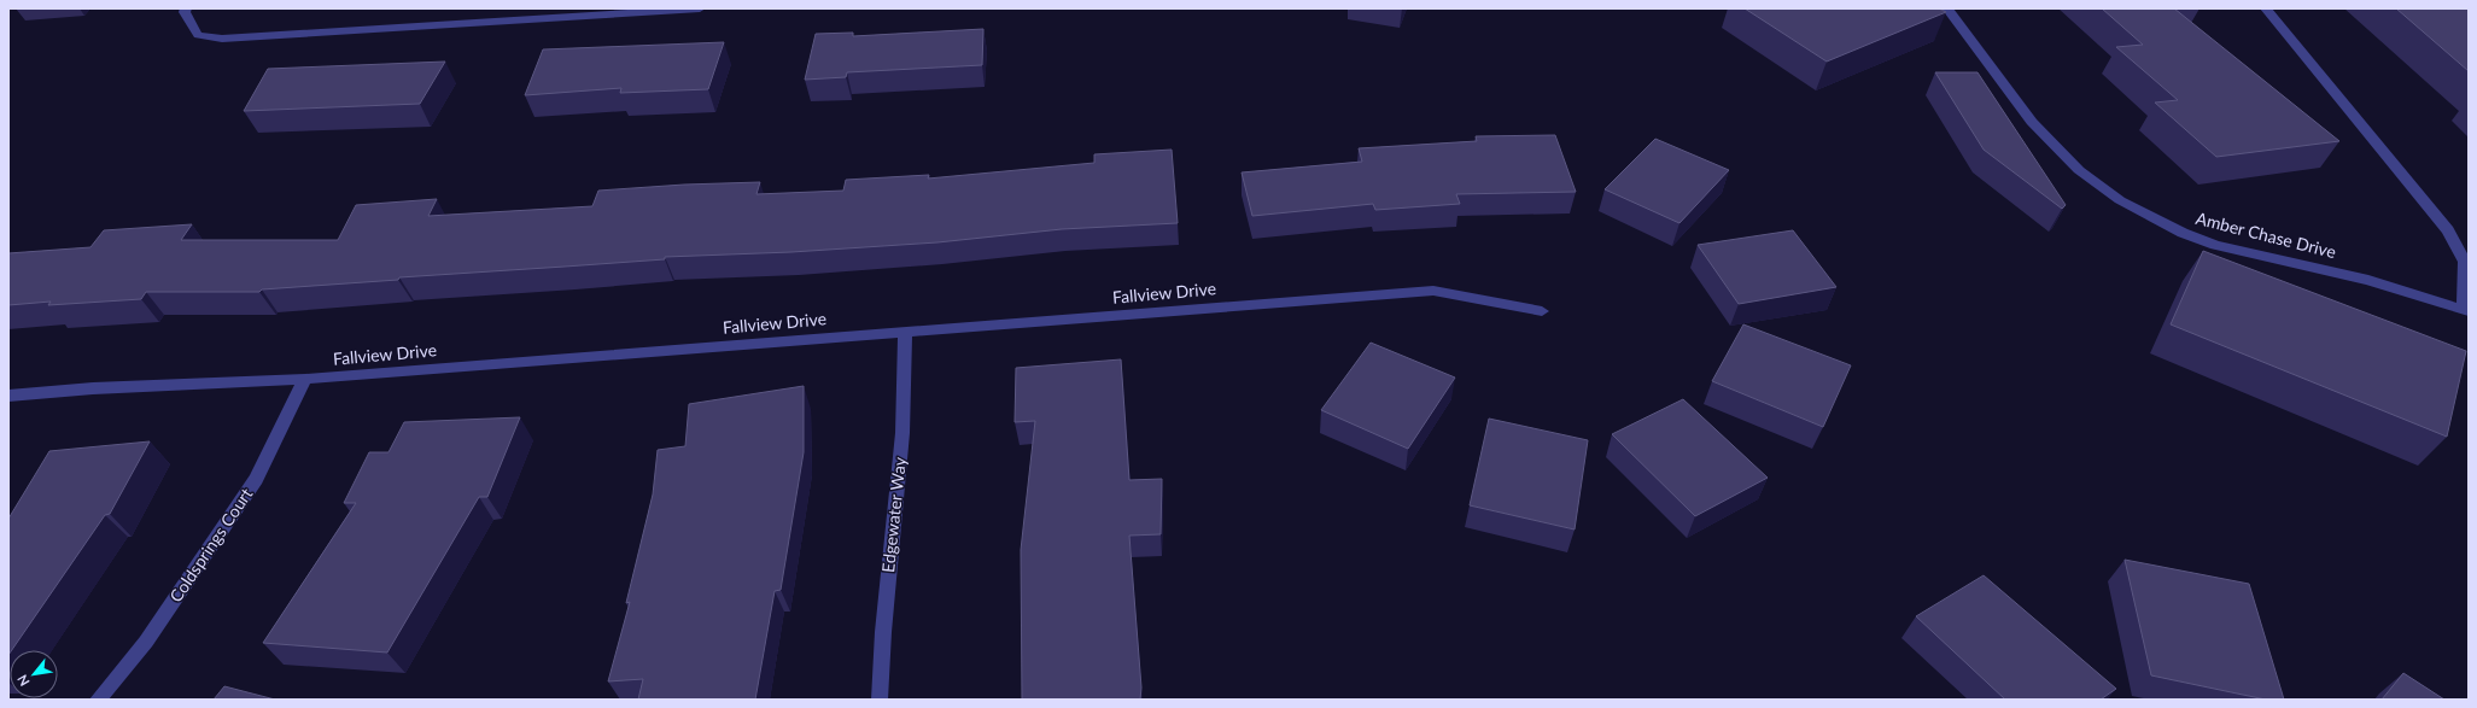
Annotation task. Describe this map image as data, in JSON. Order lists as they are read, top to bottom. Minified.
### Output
{"streets":{"street":["Amber Chase Drive","Fallview Drive","Edgewater Way","Coldsprings Court"]},"crossings":[["Fallview Drive","Edgewater Way"],["Fallview Drive","Coldsprings Court"]],"north":"bottom left"}
